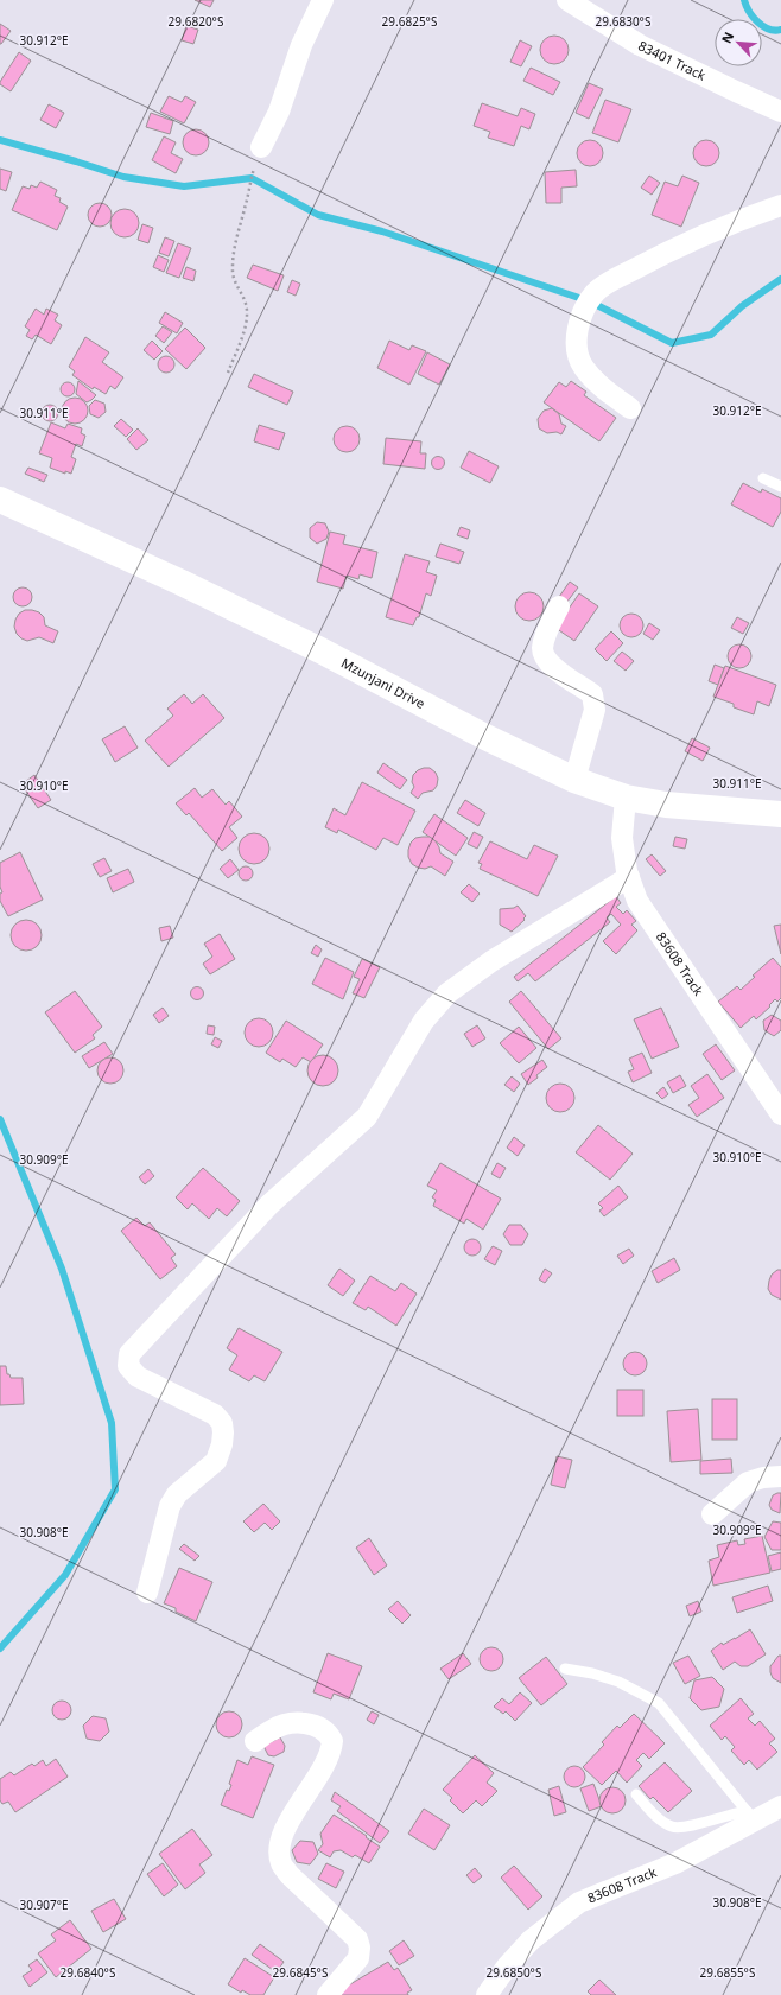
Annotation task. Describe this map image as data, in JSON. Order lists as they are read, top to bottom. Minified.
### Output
{"streets":{"main road":["Mzunjani Drive"],"street":["83401 Track","83608 Track"]},"crossings":[["Mzunjani Drive","83608 Track"]],"north":"top left","coordinates":["29.6820°S","29.6825°S","29.6830°S","30.912°E","30.911°E","30.910°E","30.909°E","30.908°E","30.907°E","29.6840°S","29.6845°S","29.6850°S","29.6855°S"]}
